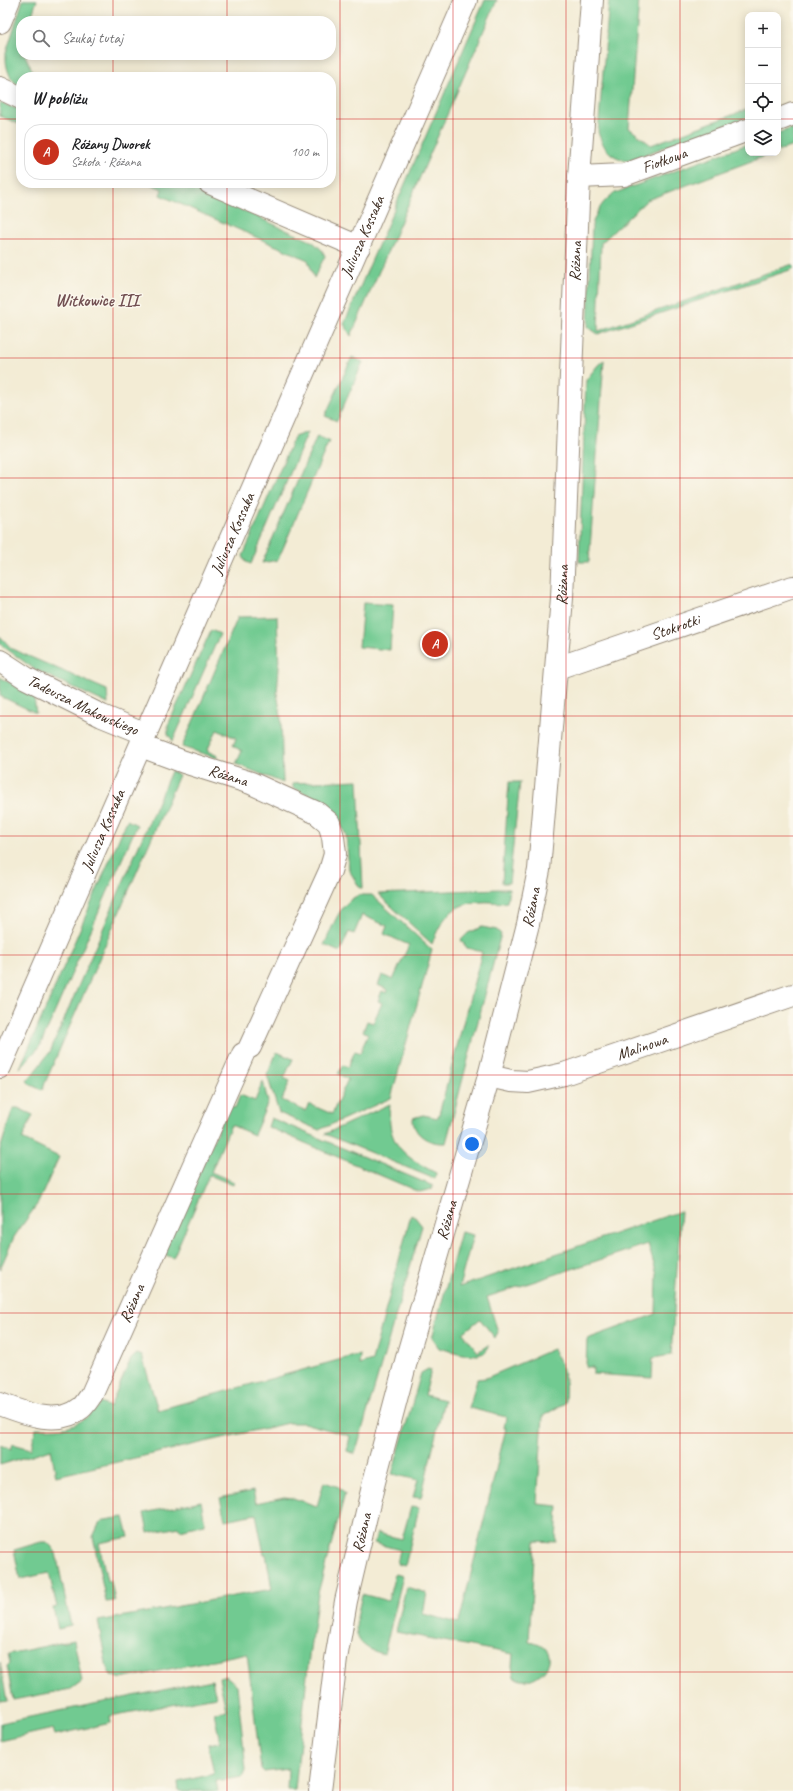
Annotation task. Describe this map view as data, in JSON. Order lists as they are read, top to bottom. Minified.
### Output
{"streets":{"street":["Fiołkowa","Juliusza Kossaka","Różana","Stokrotki","Tadeusza Makowskiego","Malinowa"]},"crossings":[["Fiołkowa","Różana"],["Juliusza Kossaka","Różana"],["Juliusza Kossaka","Tadeusza Makowskiego"],["Różana","Stokrotki"],["Różana","Tadeusza Makowskiego"],["Różana","Malinowa"]],"districts":["Witkowice III"],"page":{"map_buttons":["+","−"],"search":"Szukaj tutaj","heading":"W pobliżu","list":[{"mark":"A","name":"Różany Dworek","note":"Szkoła · Różana","value":"100 m"}],"pins":"A"}}
